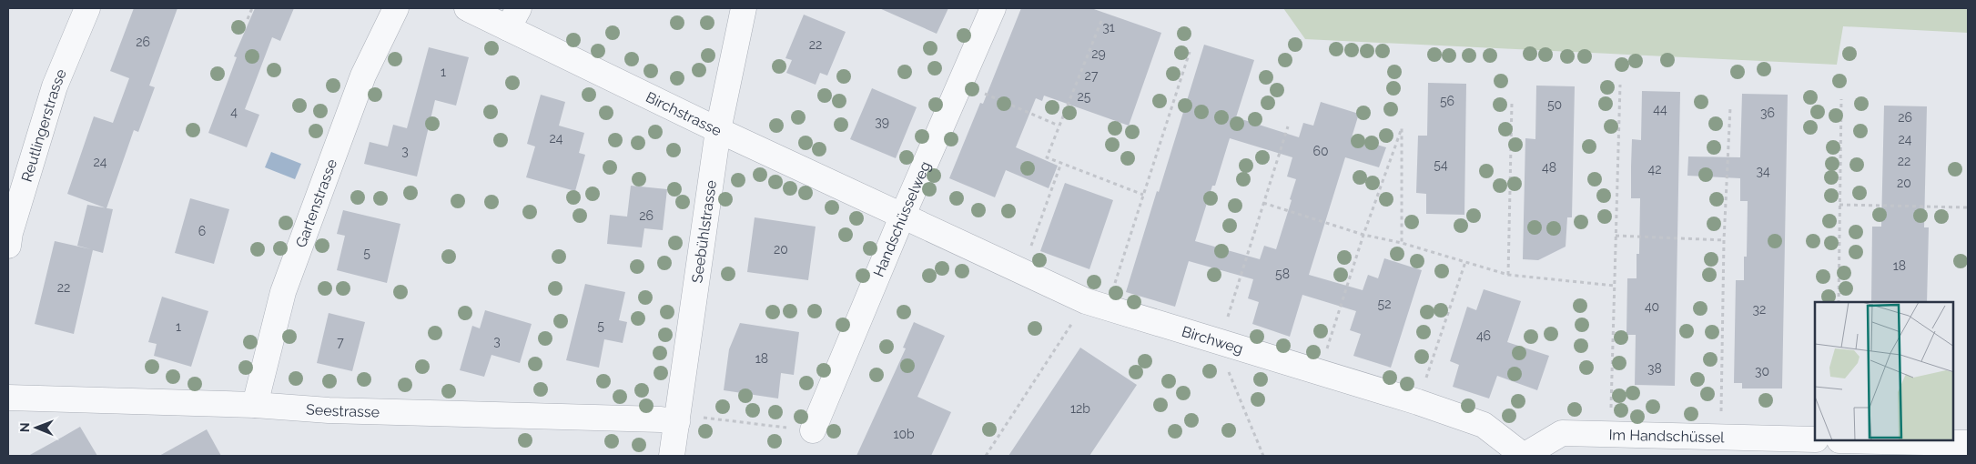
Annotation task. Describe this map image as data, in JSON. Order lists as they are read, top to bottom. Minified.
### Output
{"streets":{"street":["Birchstrasse","Reutlingerstrasse","Gartenstrasse","Handschüsselweg","Seebühlstrasse","Birchweg","Seestrasse","Im Handschüssel"]},"crossings":[["Birchstrasse","Handschüsselweg"],["Birchstrasse","Seebühlstrasse"],["Birchstrasse","Birchweg"],["Gartenstrasse","Seestrasse"],["Handschüsselweg","Birchweg"],["Seebühlstrasse","Seestrasse"],["Birchweg","Im Handschüssel"]],"house_numbers":["31","26","22","29","1","27","25","56","50","44","4","36","26","39","24","24","3","60","22","24","54","48","42","34","20","26","6","20","5","18","58","22","52","40","32","5","1","46","3","7","18","38","30","12b","10b"],"north":"left"}
